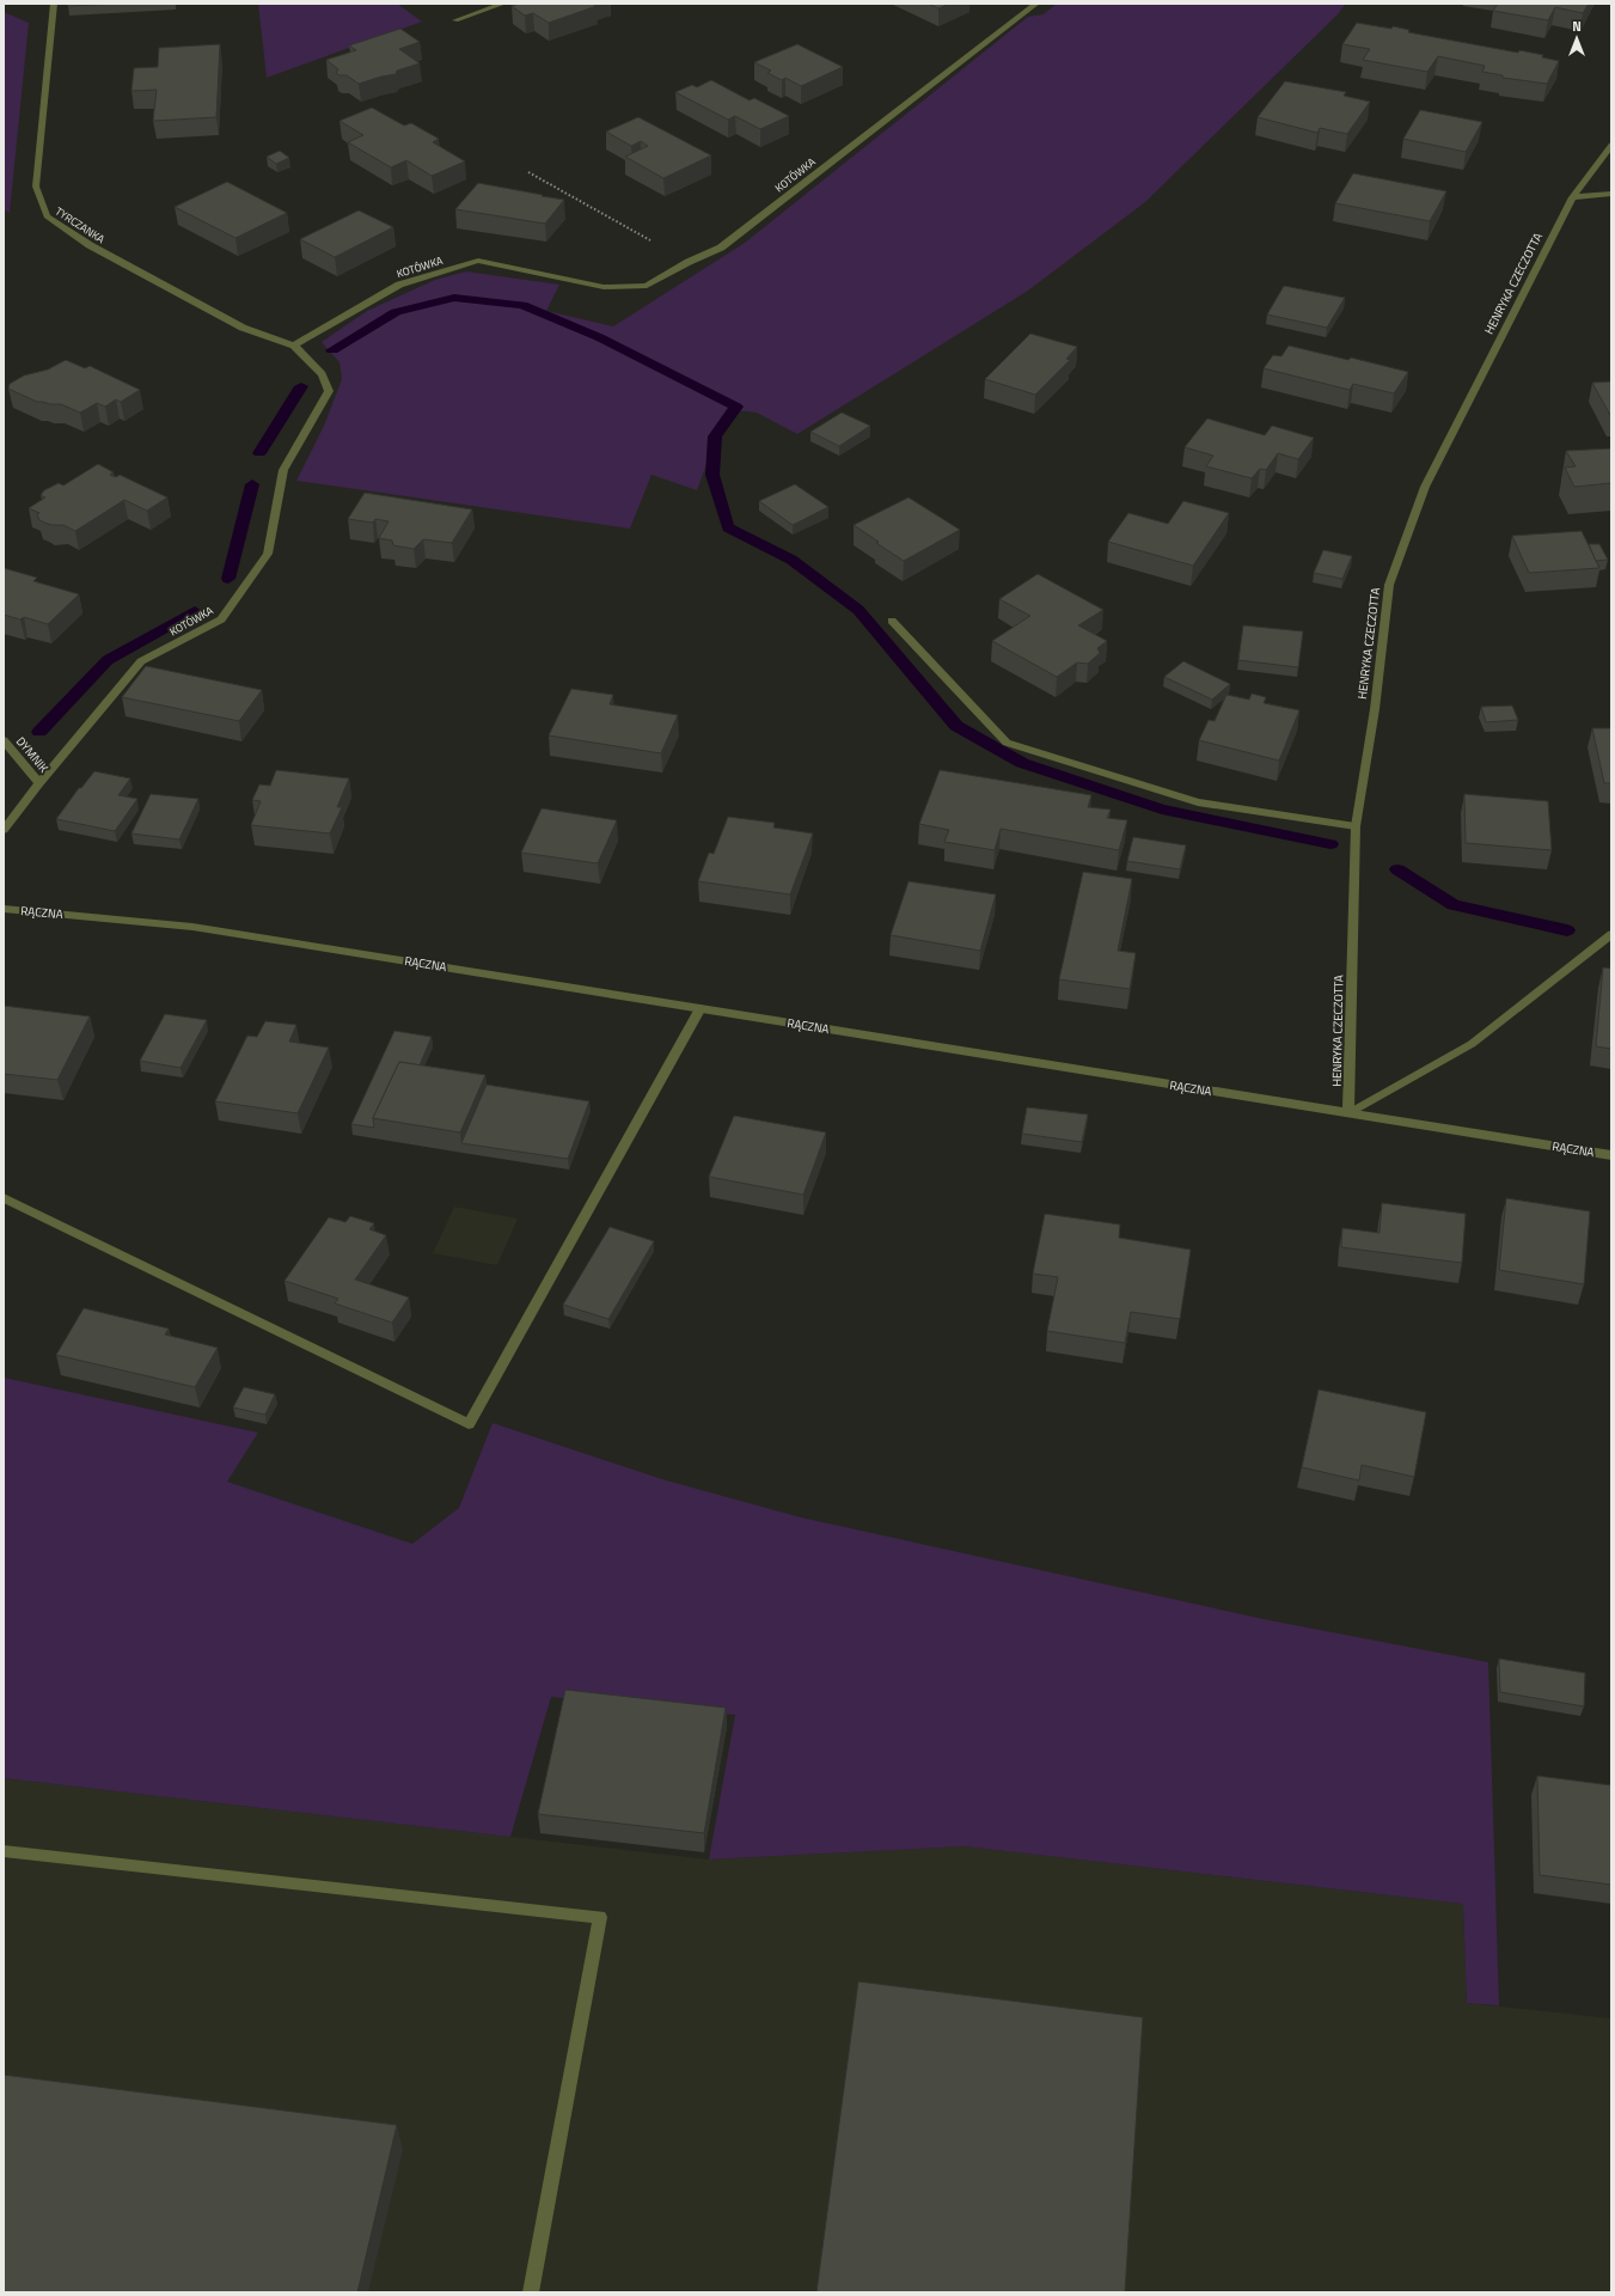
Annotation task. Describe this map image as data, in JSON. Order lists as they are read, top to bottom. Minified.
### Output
{"streets":{"street":["KOTÓWKA","TYRCZANKA","HENRYKA CZECZOTTA","DYMNIK","RĄCZNA"]},"crossings":[["KOTÓWKA","TYRCZANKA"],["KOTÓWKA","DYMNIK"],["HENRYKA CZECZOTTA","RĄCZNA"]],"north":"top"}
